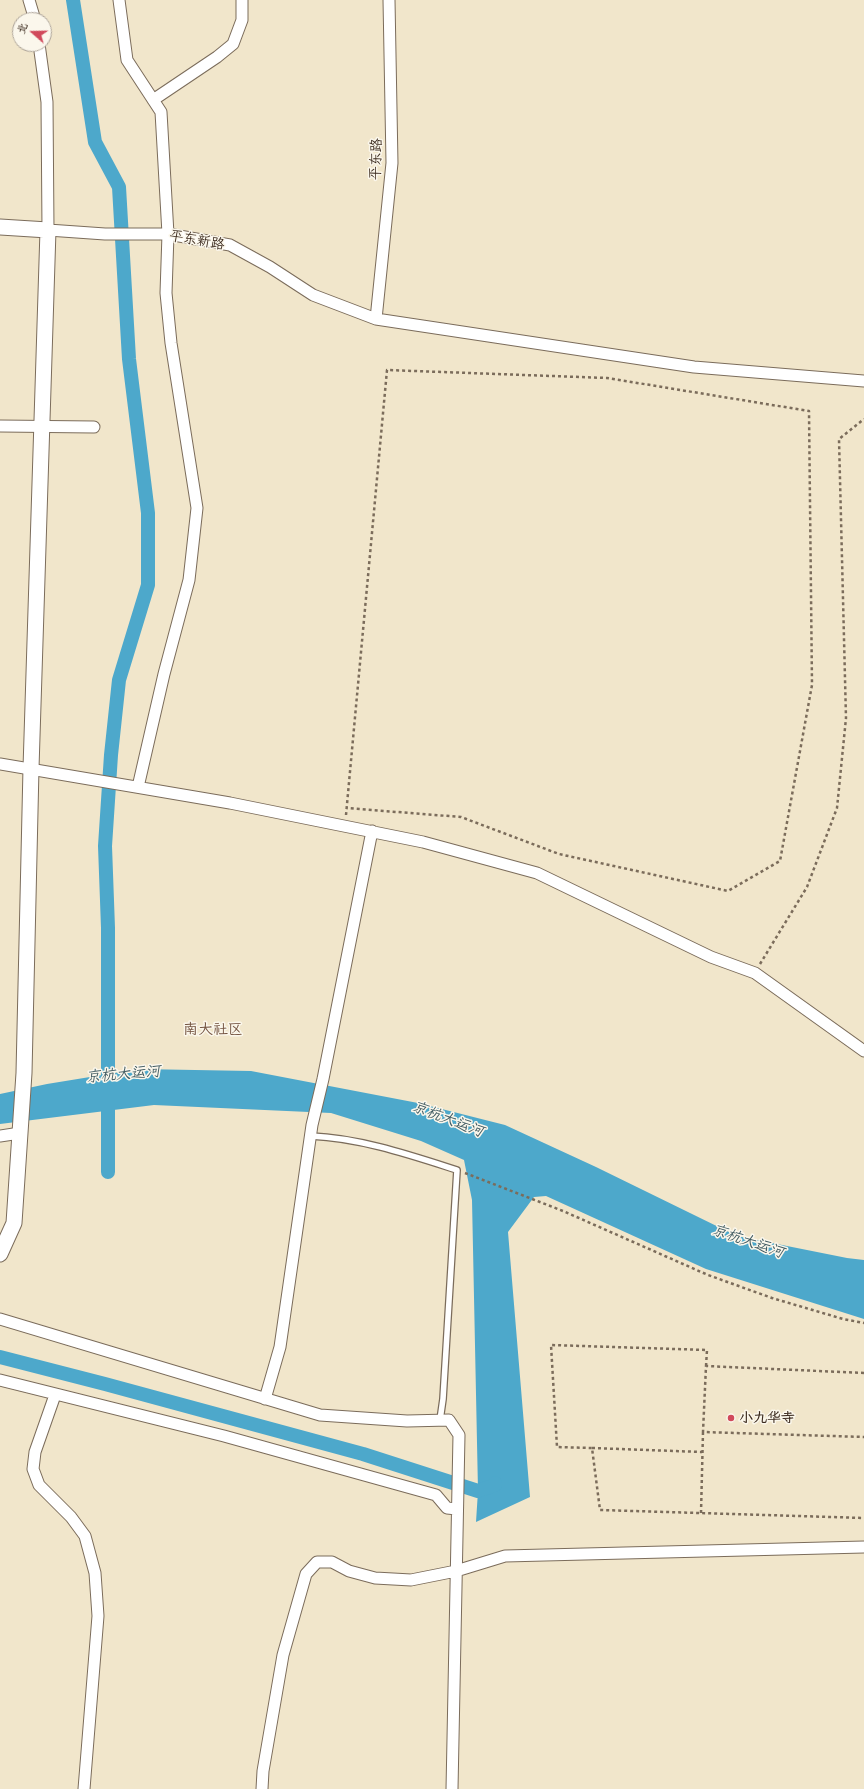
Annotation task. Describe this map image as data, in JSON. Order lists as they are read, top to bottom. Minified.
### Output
{"streets":{"street":["平东路","平东新路"]},"crossings":[["平东路","平东新路"]],"districts":["南大社区"],"water":["京杭大运河"],"places":["小九华寺"],"north":"left"}
